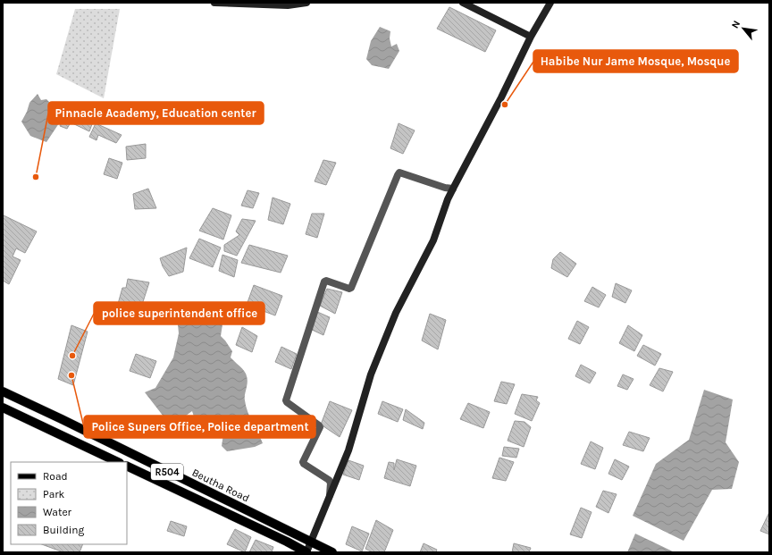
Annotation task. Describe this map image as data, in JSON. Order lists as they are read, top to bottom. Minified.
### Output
{"streets":{"main road":["R504","Beutha Road"]},"places":["Habibe Nur Jame Mosque, Mosque","Pinnacle Academy, Education center","police superintendent office","Police Supers Office, Police department"],"legend":["Road","Park","Water","Building"],"north":"top left"}
